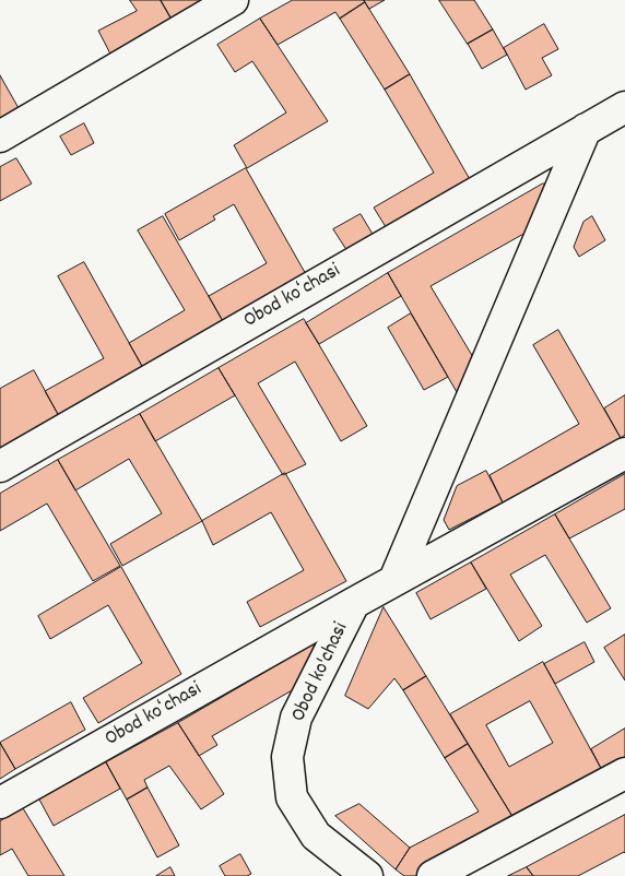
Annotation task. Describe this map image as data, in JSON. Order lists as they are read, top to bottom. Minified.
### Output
{"streets":{"street":["Obod koʻchasi","Obod ko'chasi"]},"crossings":[["Obod koʻchasi","Obod ko'chasi"]]}
